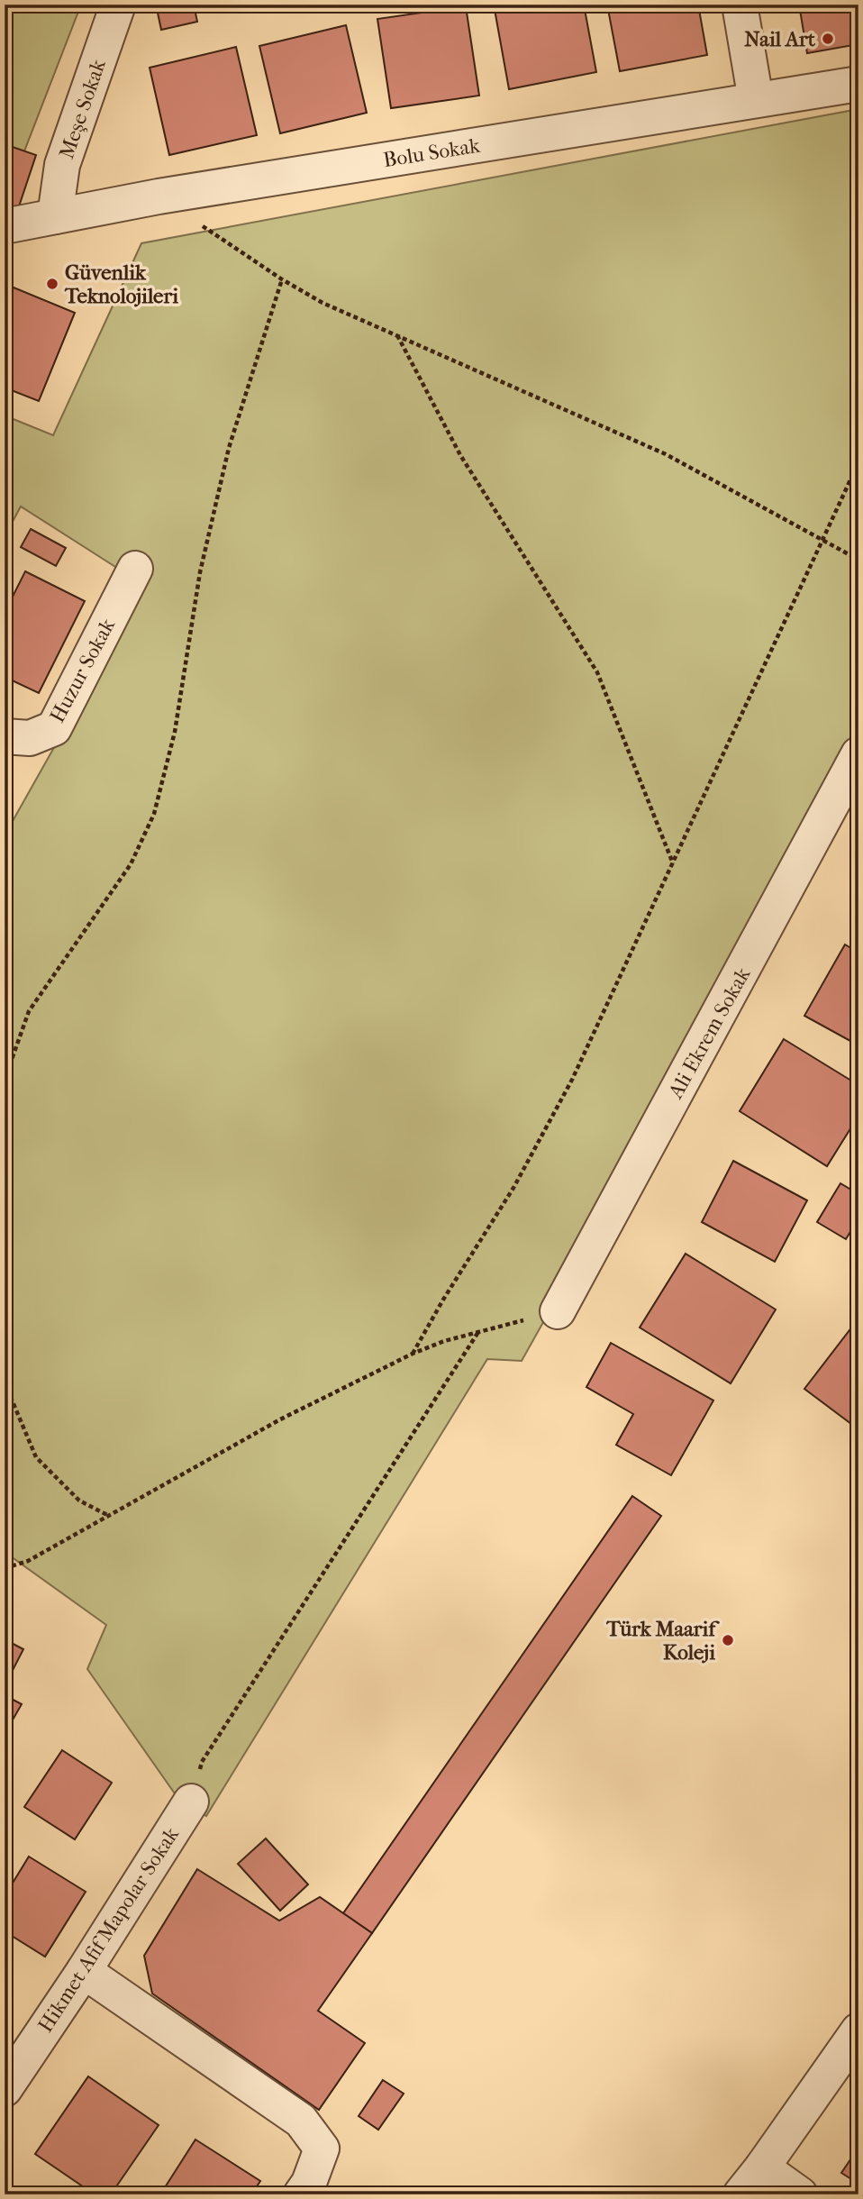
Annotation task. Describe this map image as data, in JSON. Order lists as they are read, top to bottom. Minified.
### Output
{"streets":{"street":["Meşe Sokak","Bolu Sokak","Huzur Sokak","Ali Ekrem Sokak","Hikmet Afif Mapolar Sokak"]},"crossings":[["Meşe Sokak","Bolu Sokak"]],"places":["Nail Art","Güvenlik Teknolojileri","Türk Maarif Koleji"]}
